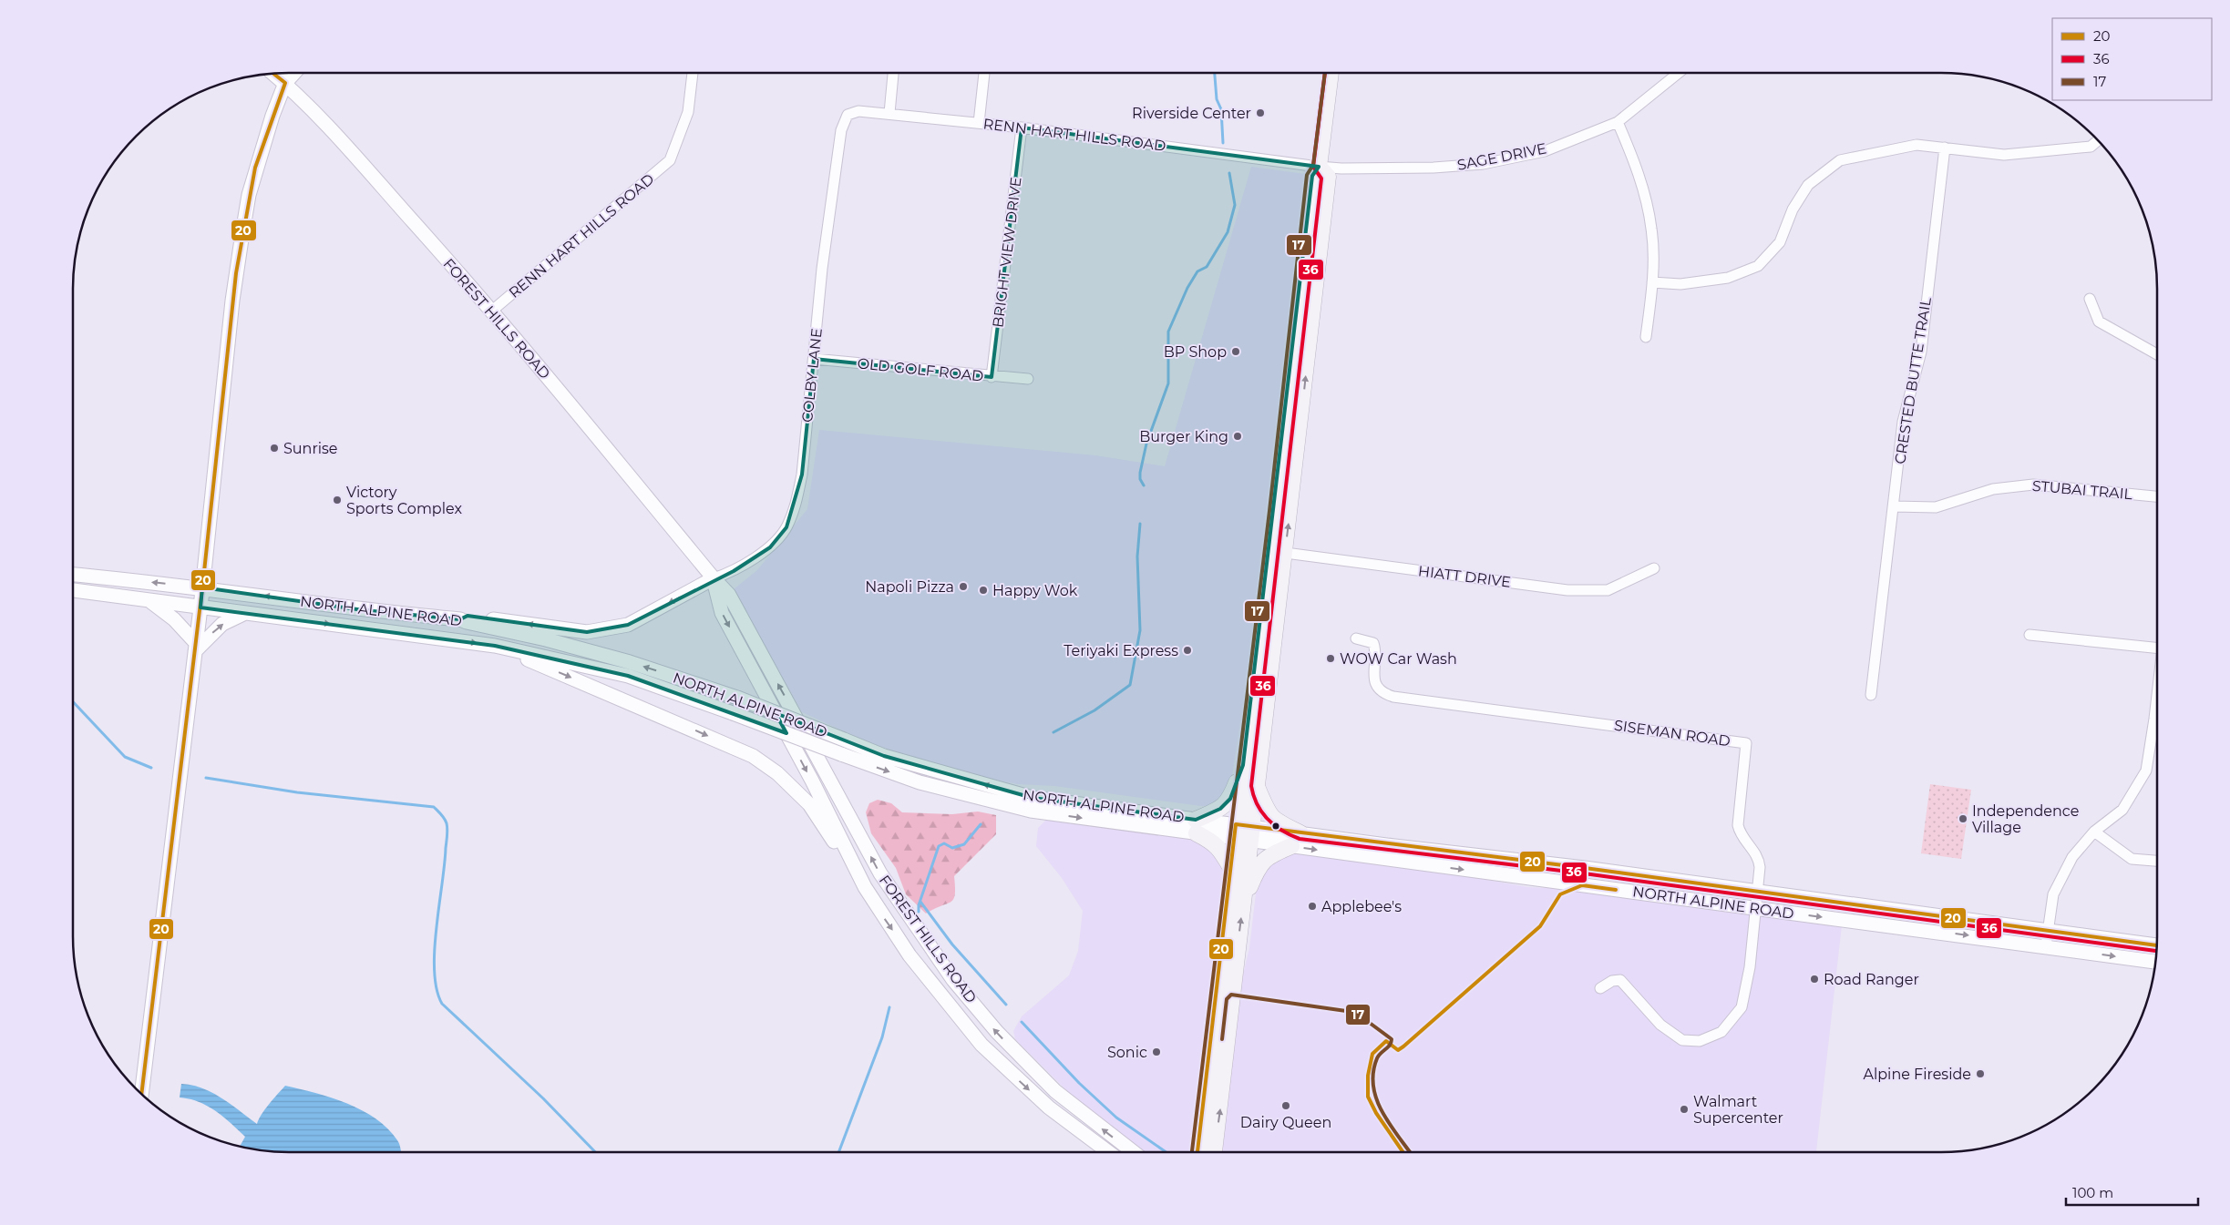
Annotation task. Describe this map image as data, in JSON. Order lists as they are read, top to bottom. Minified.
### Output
{"streets":{"main road":["FOREST HILLS ROAD","NORTH ALPINE ROAD"],"street":["RENN HART HILLS ROAD","SAGE DRIVE","BRIGHT VIEW DRIVE","OLD GOLF ROAD","COLBY LANE","CRESTED BUTTE TRAIL","STUBAI TRAIL","HIATT DRIVE","SISEMAN ROAD"]},"crossings":[["RENN HART HILLS ROAD","SAGE DRIVE"],["RENN HART HILLS ROAD","BRIGHT VIEW DRIVE"],["RENN HART HILLS ROAD","FOREST HILLS ROAD"],["RENN HART HILLS ROAD","COLBY LANE"],["BRIGHT VIEW DRIVE","OLD GOLF ROAD"],["FOREST HILLS ROAD","COLBY LANE"],["OLD GOLF ROAD","COLBY LANE"],["CRESTED BUTTE TRAIL","STUBAI TRAIL"],["NORTH ALPINE ROAD","SISEMAN ROAD"]],"places":["Riverside Center","BP Shop","Burger King","Sunrise","Victory Sports Complex","Napoli Pizza","Happy Wok","Teriyaki Express","WOW Car Wash","Independence Village","Applebee's","Road Ranger","Sonic","Alpine Fireside","Dairy Queen","Walmart Supercenter"],"lines":["transit line 36","transit line 17","transit line 20"],"legend":["20","36","17"],"scale_bar":"100 m"}
